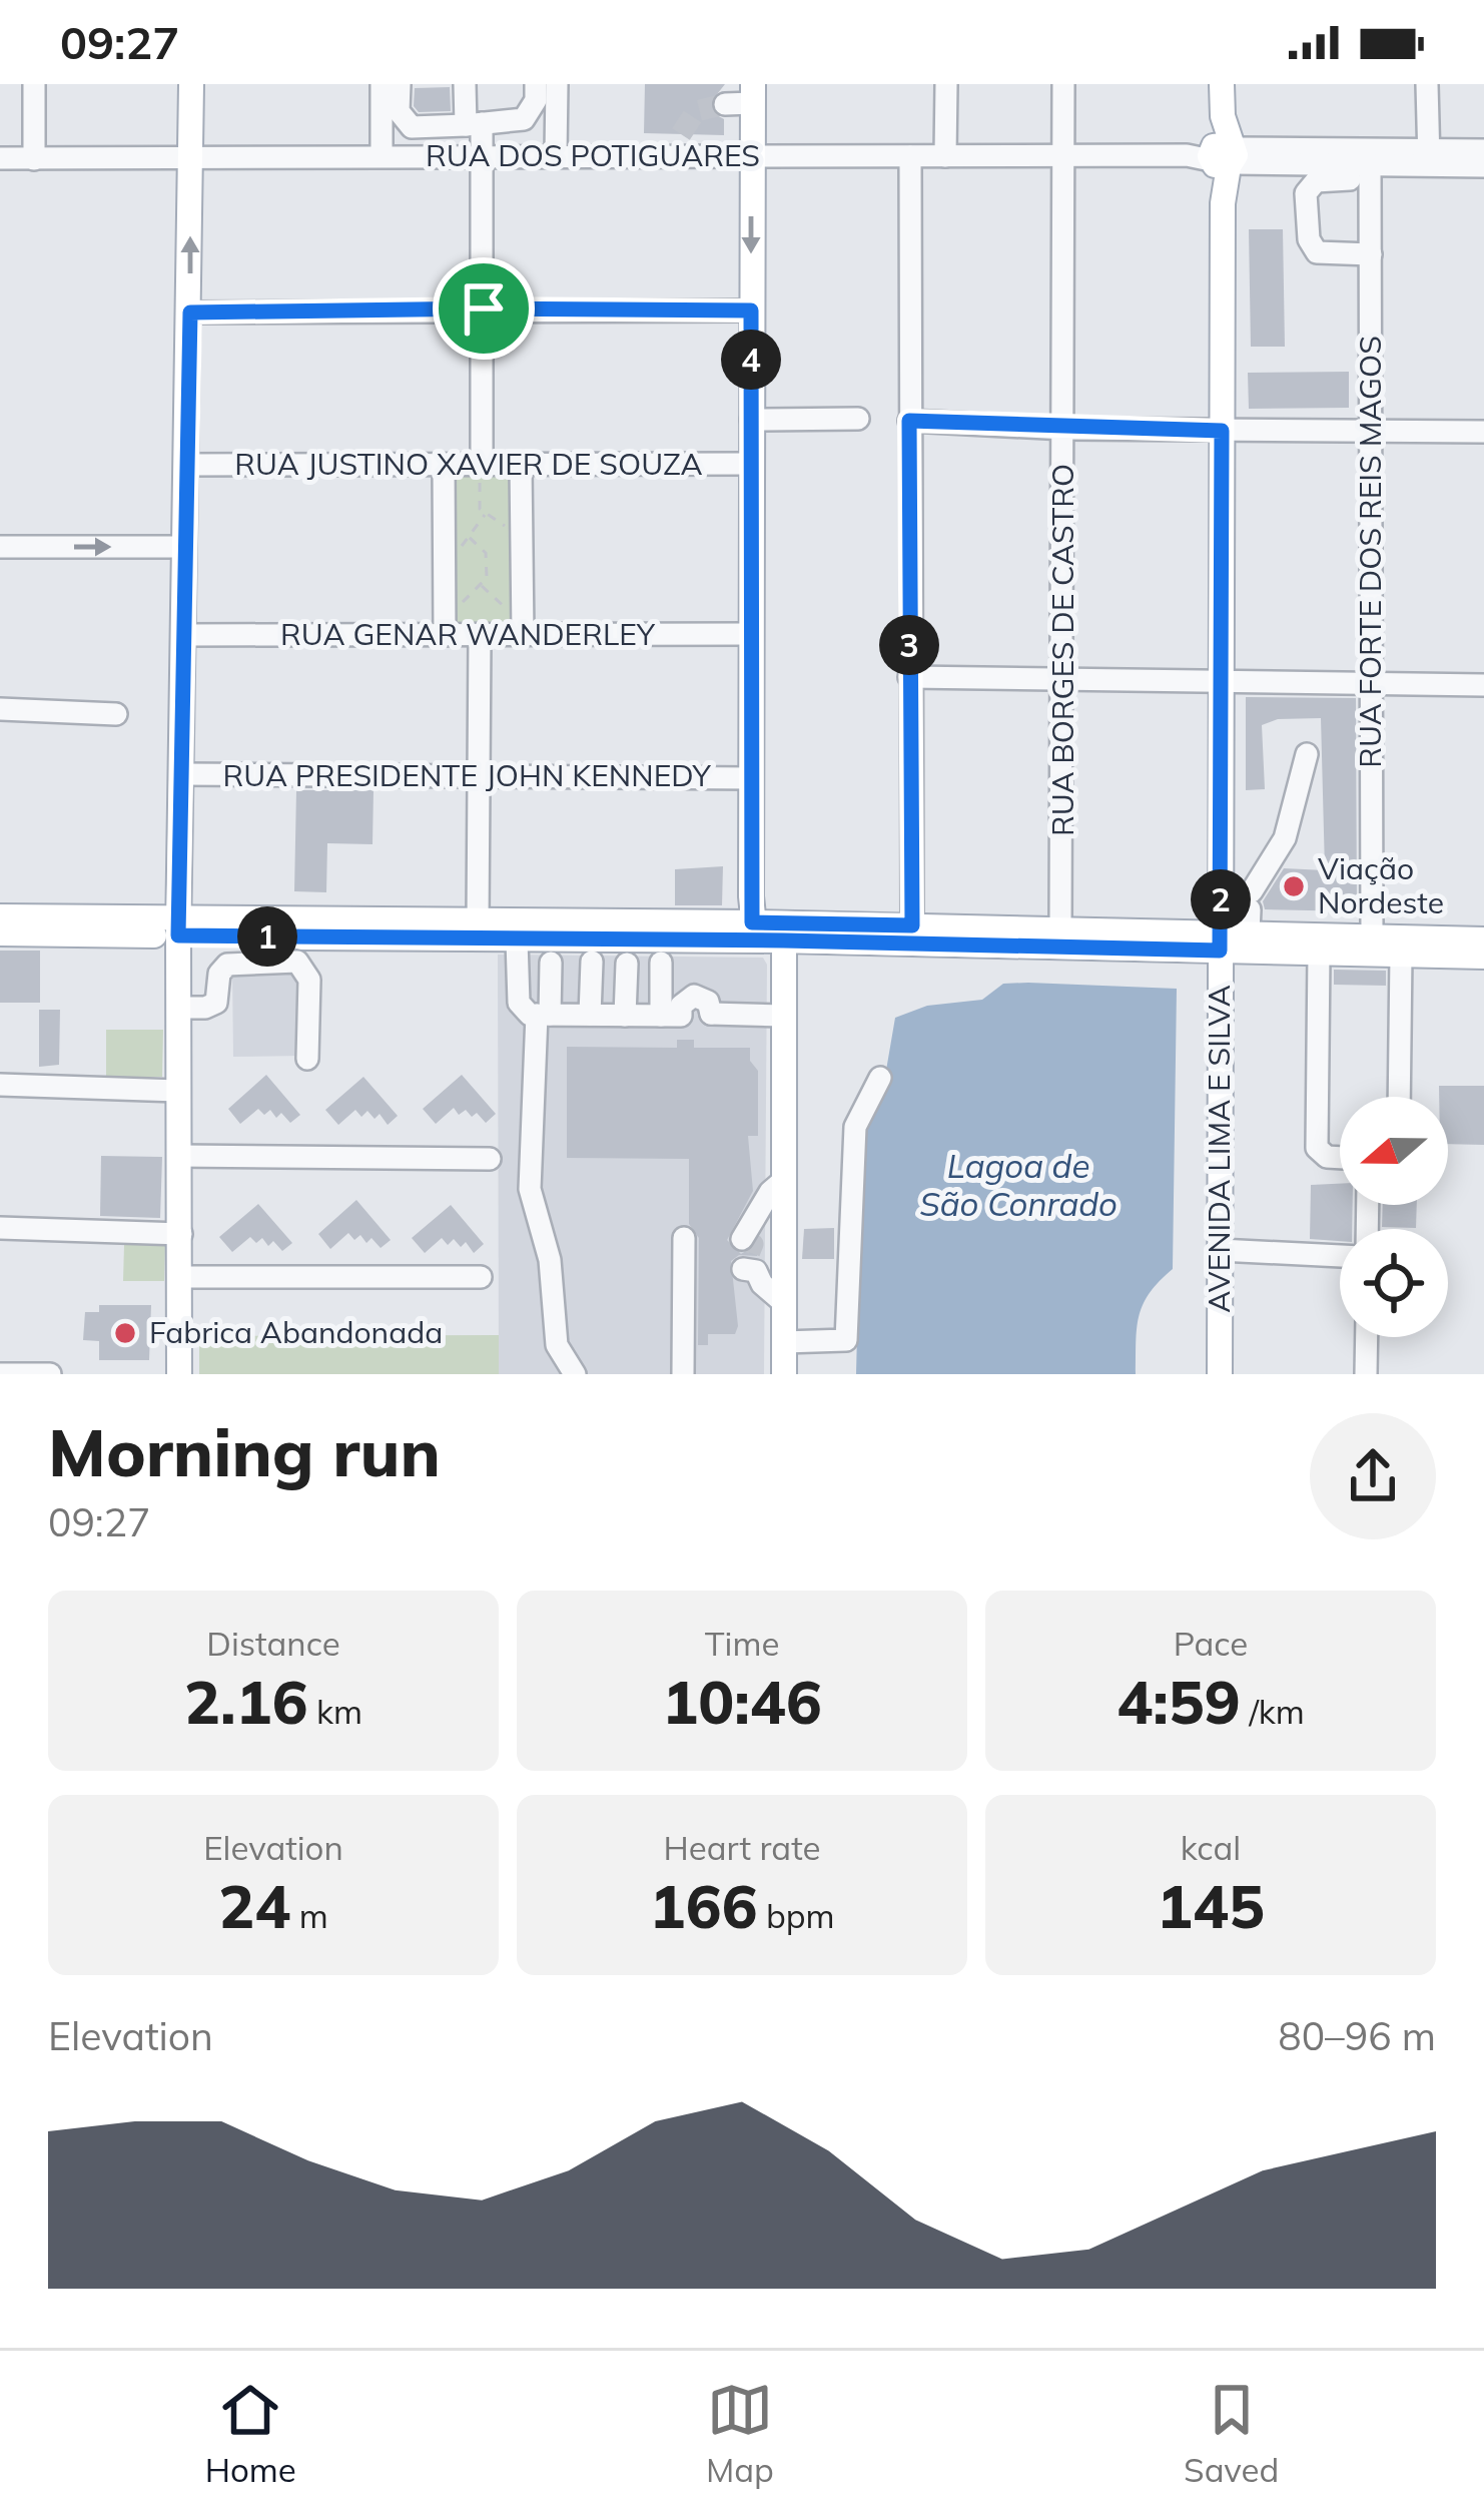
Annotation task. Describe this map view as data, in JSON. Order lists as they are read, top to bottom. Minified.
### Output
{"streets":{"main road":["AVENIDA LIMA E SILVA"],"street":["RUA DOS POTIGUARES","RUA JUSTINO XAVIER DE SOUZA","RUA FORTE DOS REIS MAGOS","RUA GENAR WANDERLEY","RUA BORGES DE CASTRO","RUA PRESIDENTE JOHN KENNEDY"]},"crossings":[["RUA DOS POTIGUARES","RUA FORTE DOS REIS MAGOS"],["RUA DOS POTIGUARES","RUA BORGES DE CASTRO"],["RUA DOS POTIGUARES","AVENIDA LIMA E SILVA"]],"water":["Lagoa de São Conrado"],"places":["Viação Nordeste","Fabrica Abandonada"],"north":"left","page":{"status":"09:27","pins":["4","3","2","1"],"heading":["Morning run","09:27"],"stats":[["Distance","2.16 km"],["Time","10:46"],["Pace","4:59 /km"],["Elevation","24 m"],["Heart rate","166 bpm"],["kcal","145"]],"chart":["Elevation","80–96 m"],"tabs":["Home","Map","Saved"]}}
